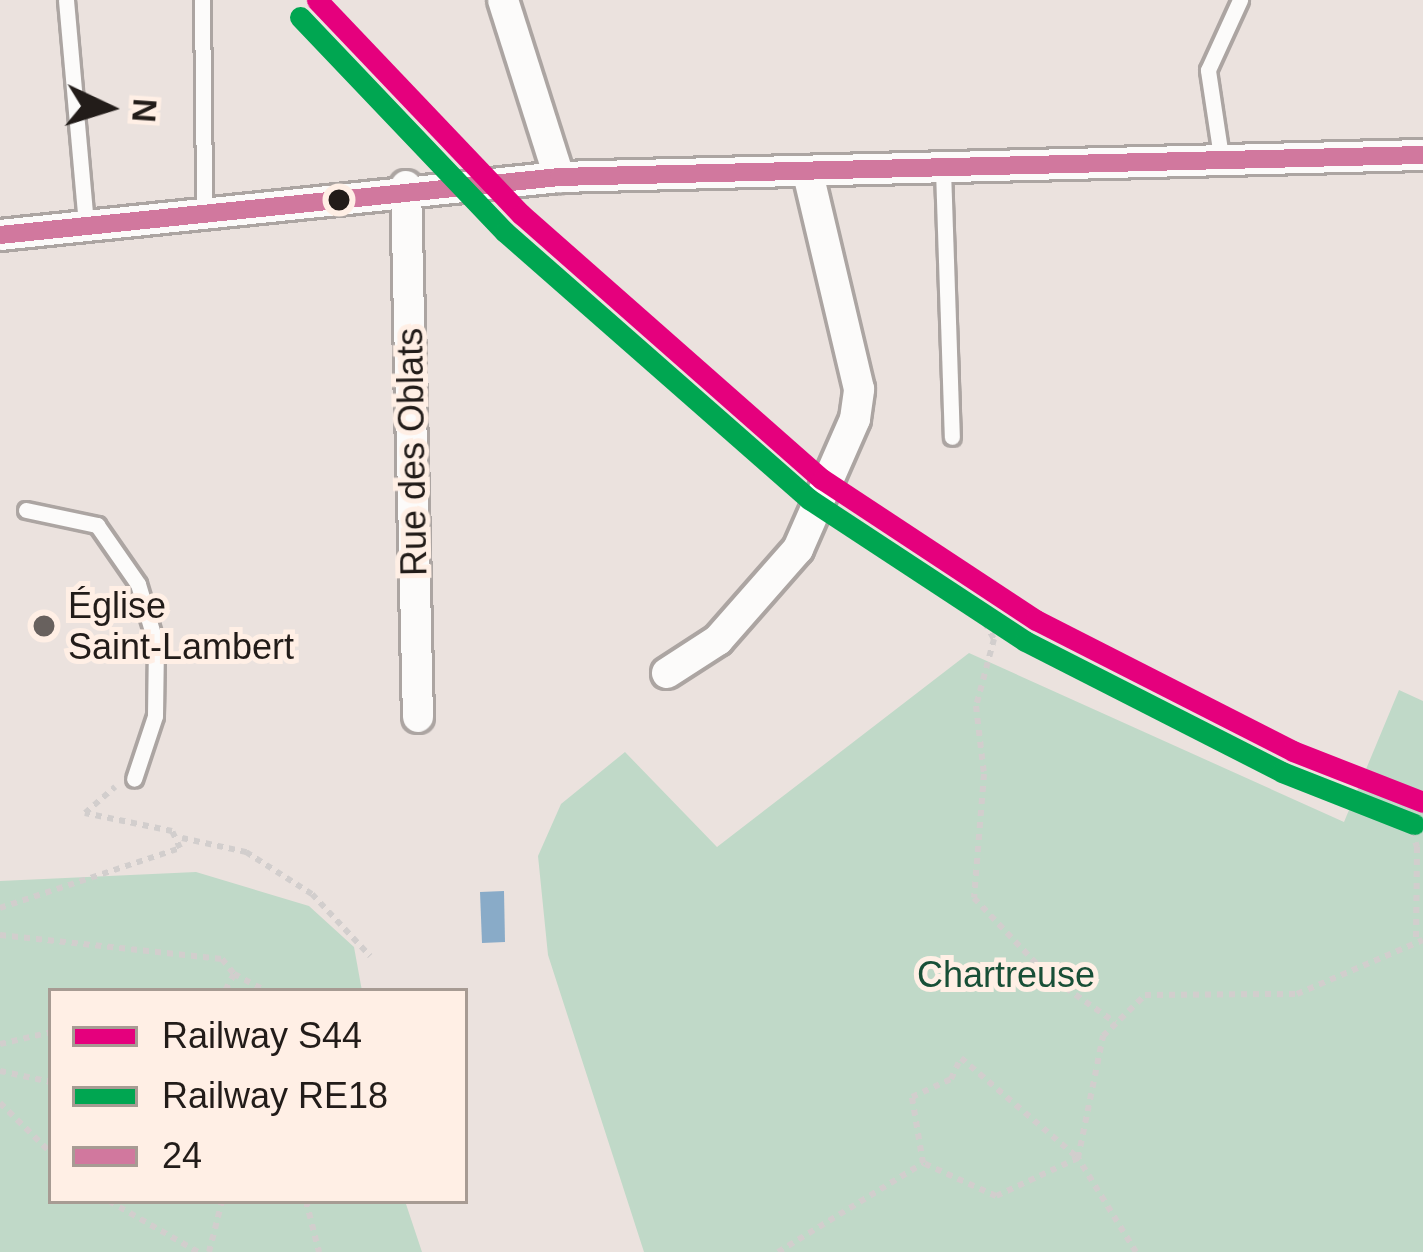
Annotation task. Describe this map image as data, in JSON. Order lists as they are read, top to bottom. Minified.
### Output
{"streets":{"street":["Rue des Oblats"]},"parks":["Chartreuse"],"places":["Église Saint-Lambert"],"lines":["rail line S44","rail line RE18","transit line 24"],"legend":["Railway S44","Railway RE18","24"],"north":"right"}
